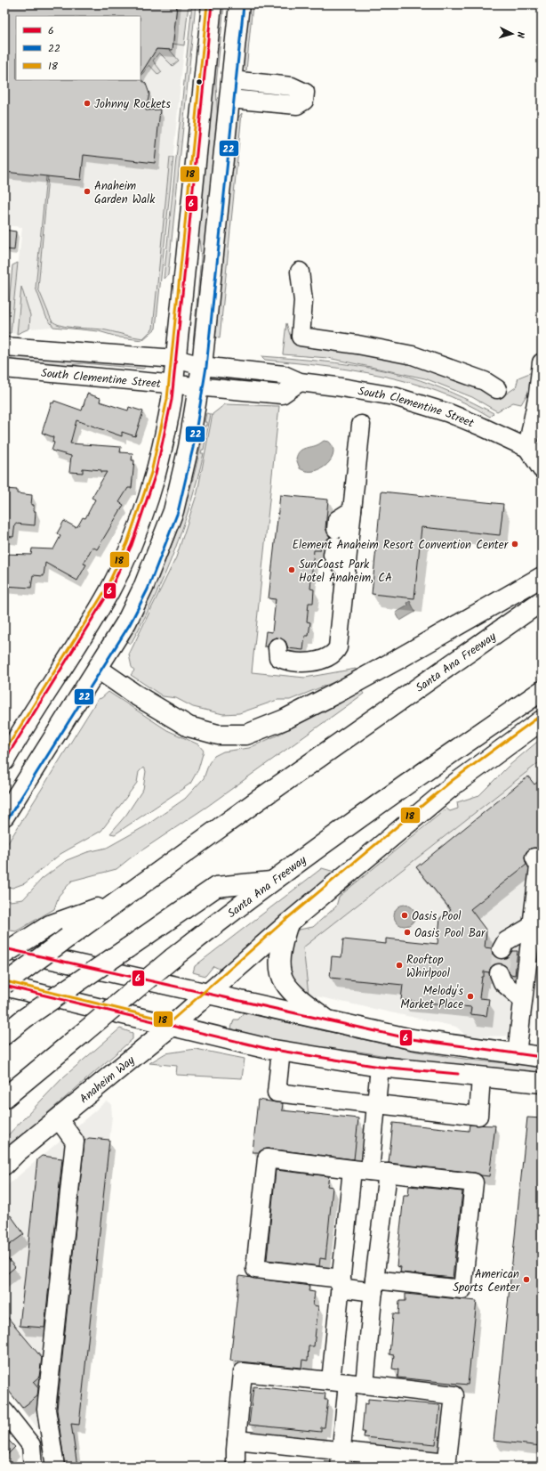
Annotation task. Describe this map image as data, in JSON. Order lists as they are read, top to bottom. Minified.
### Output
{"streets":{"main road":["Santa Ana Freeway","Anaheim Way"],"street":["South Clementine Street"]},"places":["Johnny Rockets","Anaheim Garden Walk","Element Anaheim Resort Convention Center","SunCoast Park Hotel Anaheim, CA","Oasis Pool","Oasis Pool Bar","Rooftop Whirlpool","Melody's Market Place","American Sports Center"],"lines":["transit line 6","transit line 18","transit line 22"],"legend":["6","22","18"],"north":"right"}
